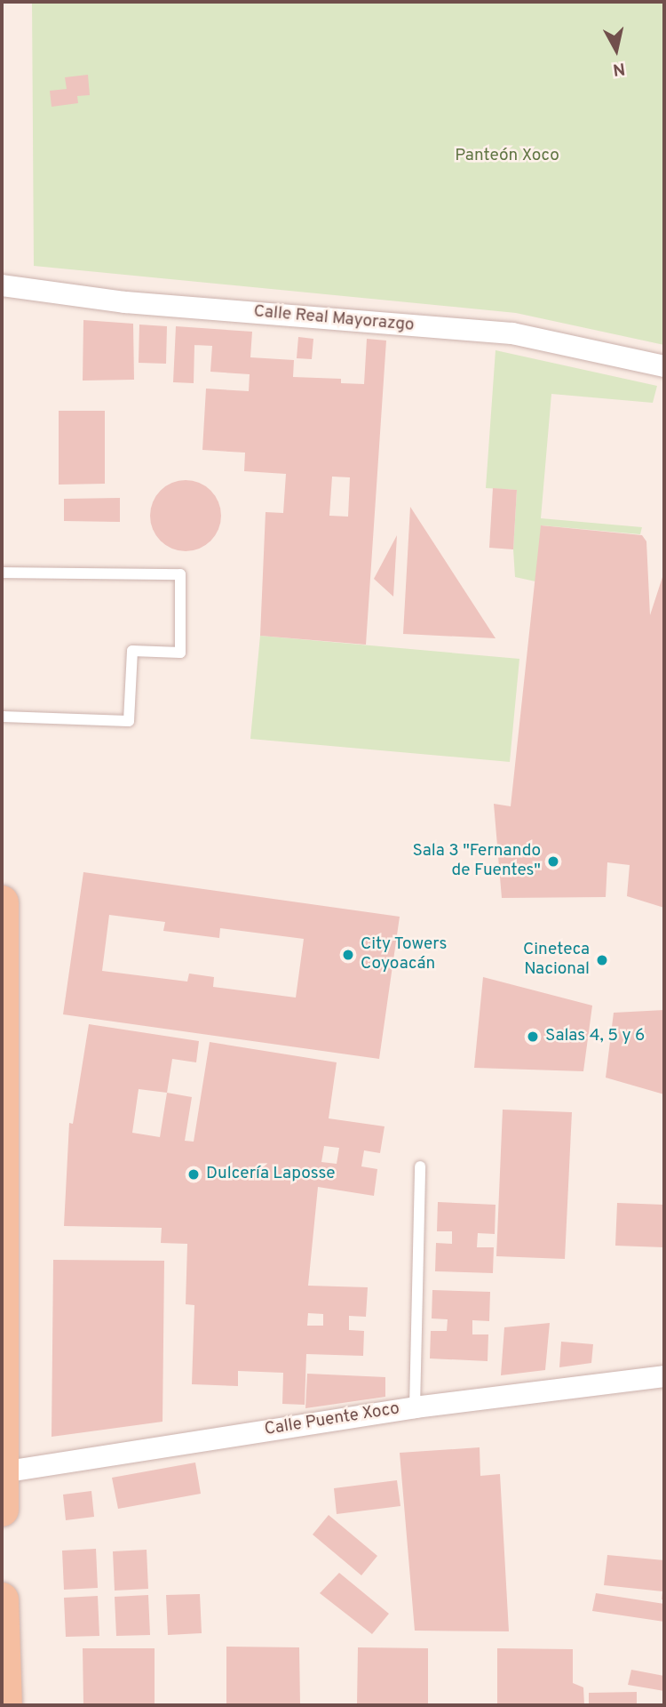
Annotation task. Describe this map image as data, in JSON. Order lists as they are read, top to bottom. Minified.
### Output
{"streets":{"street":["Calle Real Mayorazgo","Calle Puente Xoco"]},"parks":["Panteón Xoco"],"places":["Sala 3 \"Fernando de Fuentes\"","City Towers Coyoacán","Cineteca Nacional","Salas 4, 5 y 6","Dulcería Laposse"],"north":"bottom"}
